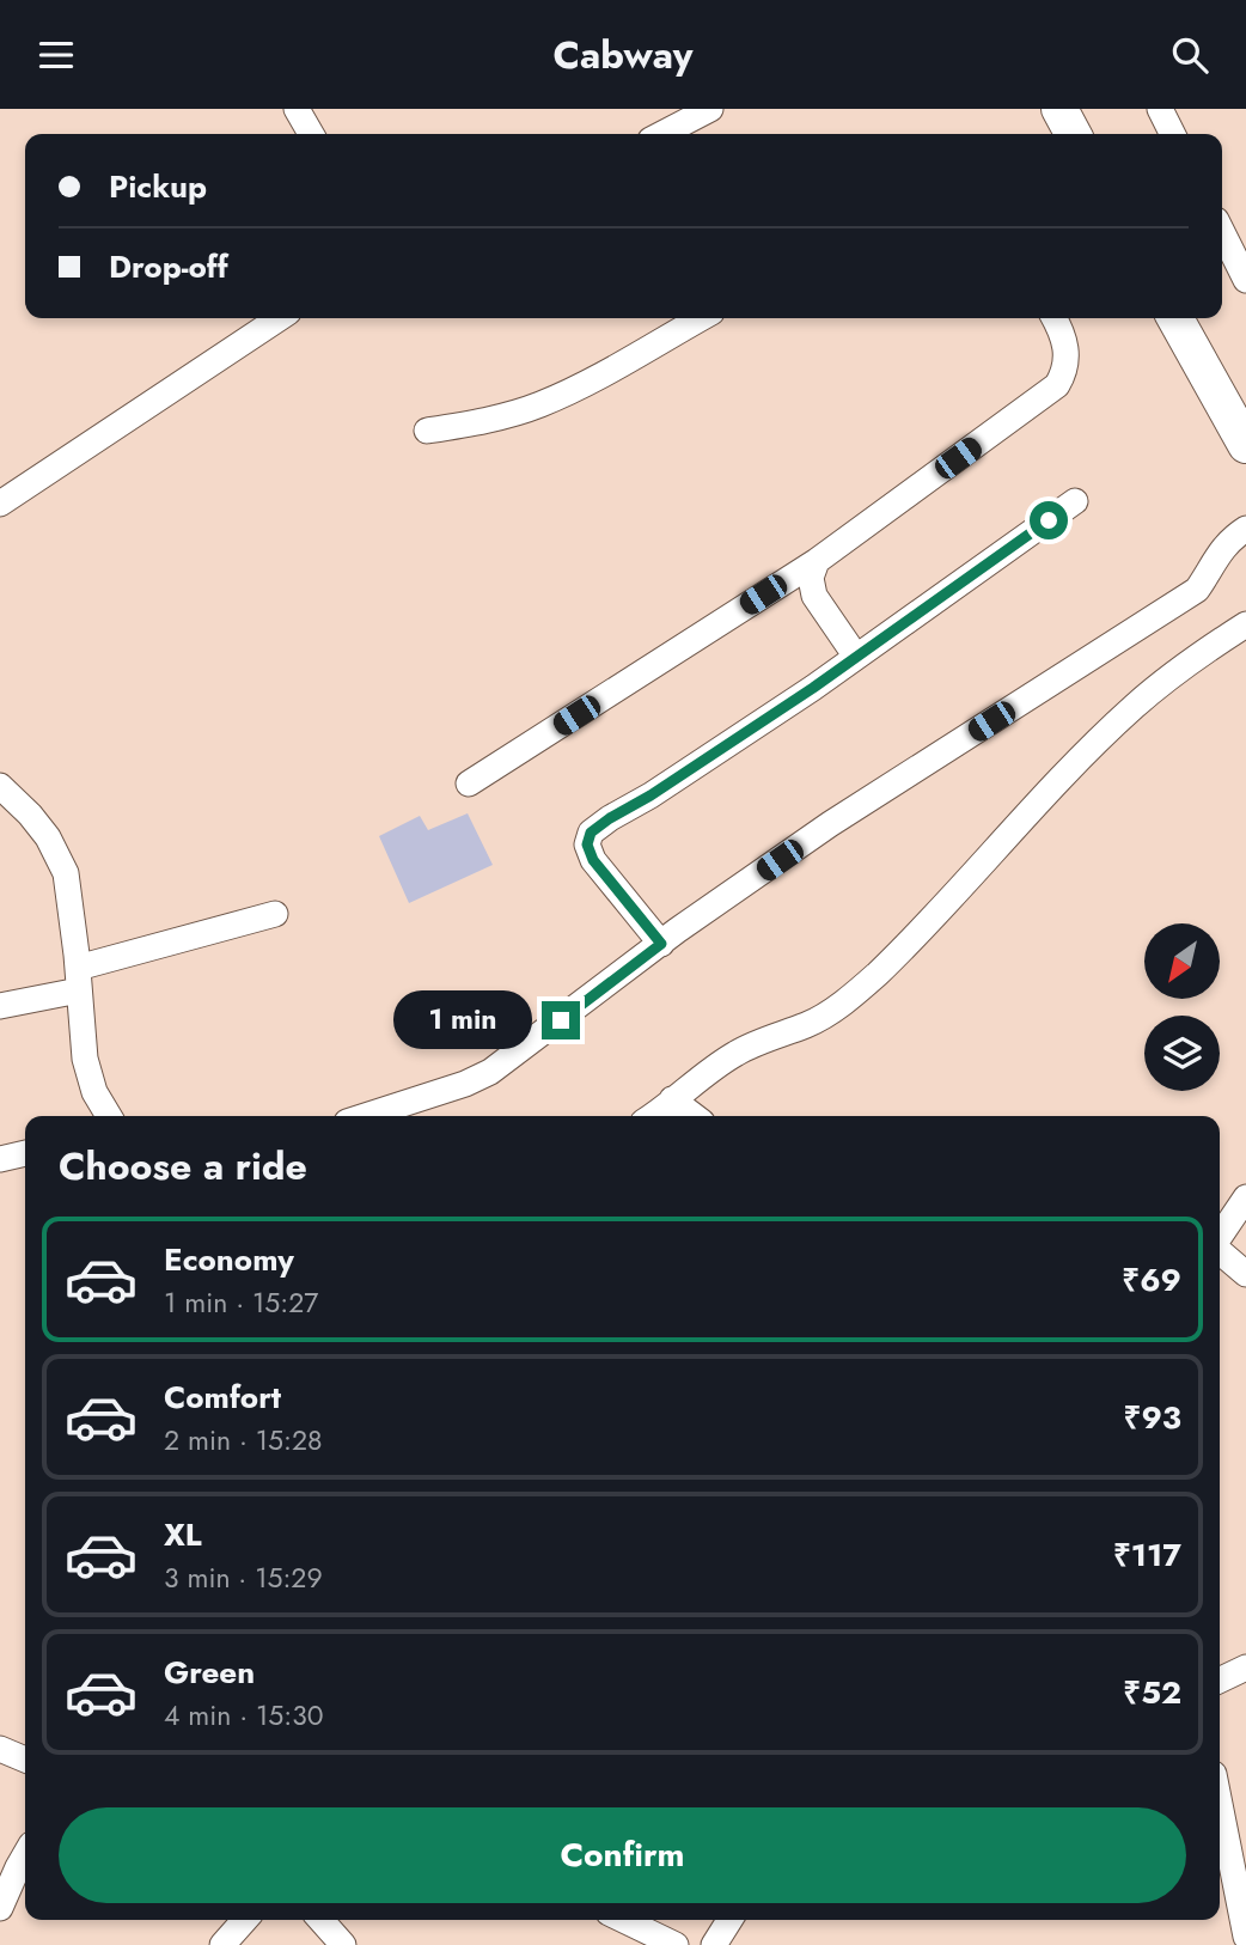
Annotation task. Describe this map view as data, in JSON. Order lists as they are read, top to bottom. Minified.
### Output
{"north":"bottom left","page":{"header":"Cabway","banner":["Pickup","Drop-off"],"bubble":"1 min","heading":"Choose a ride","list":[{"name":"Economy","note":"1 min · 15:27","value":"₹69"},{"name":"Comfort","note":"2 min · 15:28","value":"₹93"},{"name":"XL","note":"3 min · 15:29","value":"₹117"},{"name":"Green","note":"4 min · 15:30","value":"₹52"}],"buttons":"Confirm"}}
